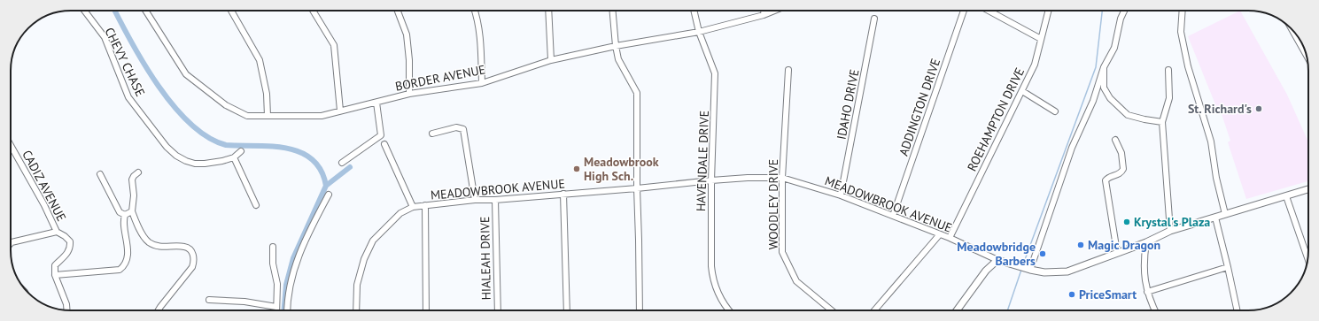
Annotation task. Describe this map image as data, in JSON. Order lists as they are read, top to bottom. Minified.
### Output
{"streets":{"street":["CHEVY CHASE","BORDER AVENUE","IDAHO DRIVE","ADDINGTON DRIVE","ROEHAMPTON DRIVE","HAVENDALE DRIVE","CADIZ AVENUE","MEADOWBROOK AVENUE","WOODLEY DRIVE","HIALEAH DRIVE"]},"crossings":[["BORDER AVENUE","HAVENDALE DRIVE"],["IDAHO DRIVE","MEADOWBROOK AVENUE"],["ADDINGTON DRIVE","MEADOWBROOK AVENUE"],["ROEHAMPTON DRIVE","MEADOWBROOK AVENUE"],["HAVENDALE DRIVE","MEADOWBROOK AVENUE"],["MEADOWBROOK AVENUE","WOODLEY DRIVE"],["MEADOWBROOK AVENUE","HIALEAH DRIVE"]],"places":["St. Richard's","Meadowbrook High Sch.","Krystal's Plaza","Magic Dragon","Meadowbridge Barbers","PriceSmart"]}
